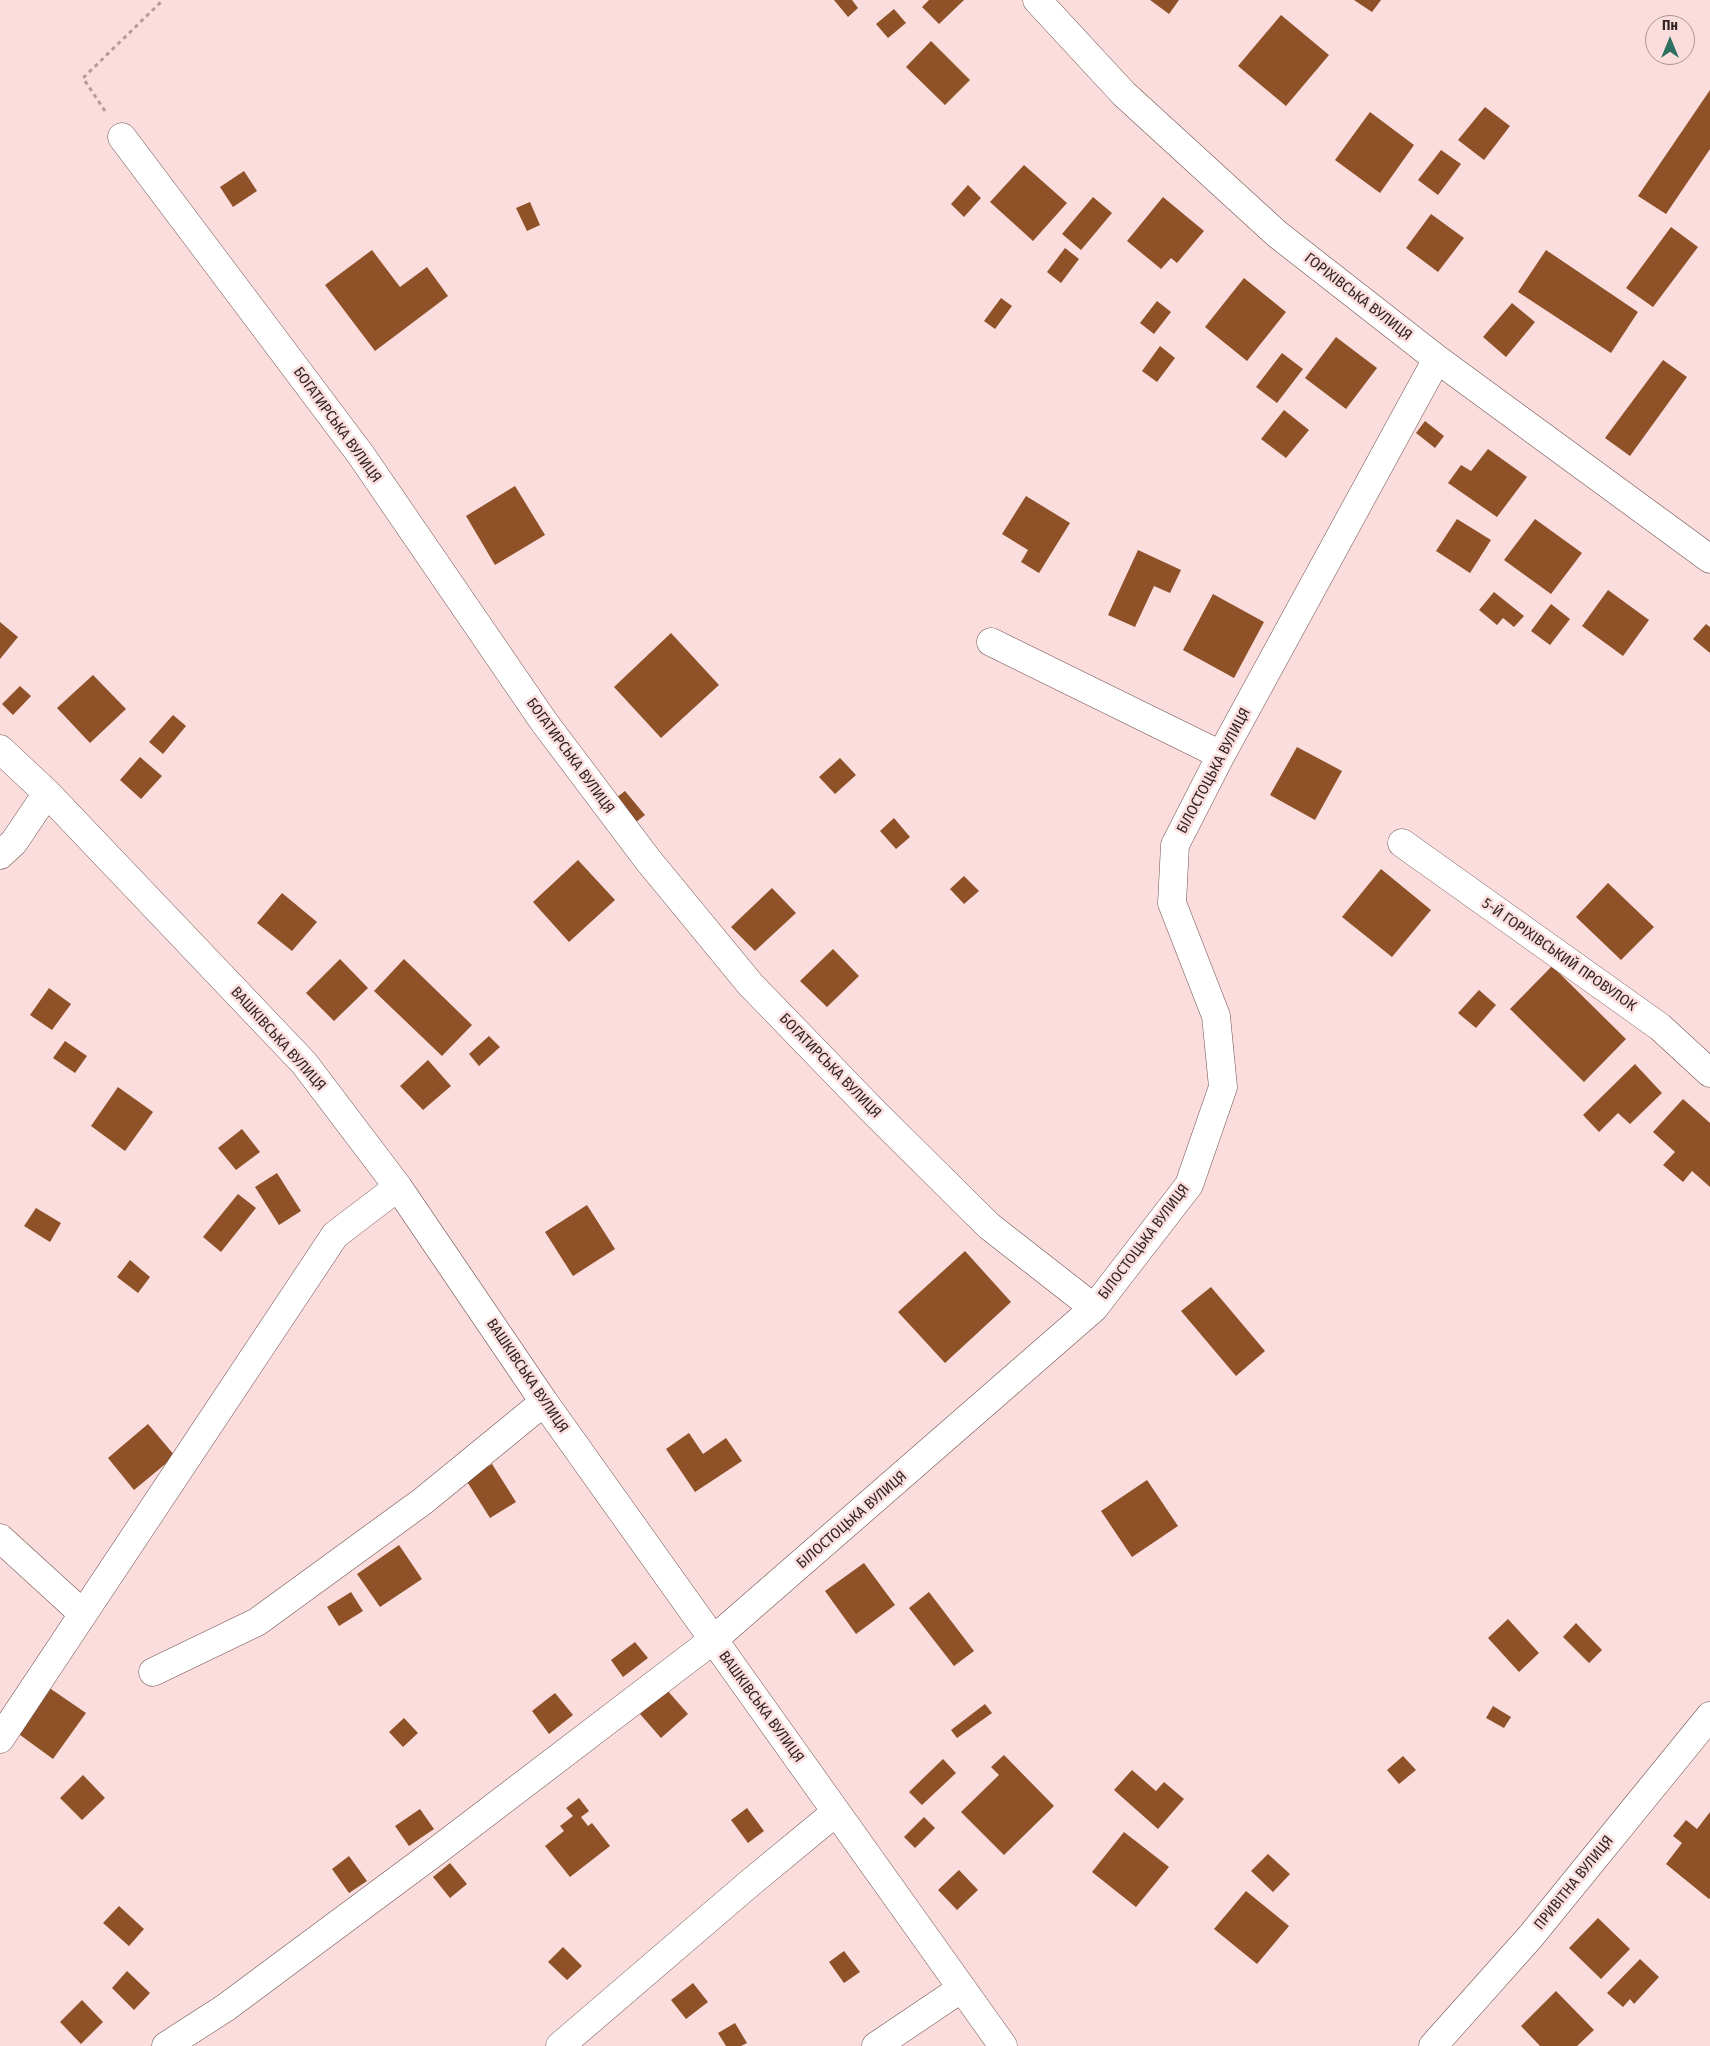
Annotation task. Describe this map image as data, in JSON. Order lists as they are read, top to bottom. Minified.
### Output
{"streets":{"street":["ГОРІХІВСЬКА ВУЛИЦЯ","БОГАТИРСЬКА ВУЛИЦЯ","БІЛОСТОЦЬКА ВУЛИЦЯ","5-Й ГОРІХІВСЬКИЙ ПРОВУЛОК","ВАШКІВСЬКА ВУЛИЦЯ","ПРИВІТНА ВУЛИЦЯ"]},"crossings":[["ГОРІХІВСЬКА ВУЛИЦЯ","БІЛОСТОЦЬКА ВУЛИЦЯ"],["БОГАТИРСЬКА ВУЛИЦЯ","БІЛОСТОЦЬКА ВУЛИЦЯ"],["БІЛОСТОЦЬКА ВУЛИЦЯ","ВАШКІВСЬКА ВУЛИЦЯ"]],"north":"top"}
